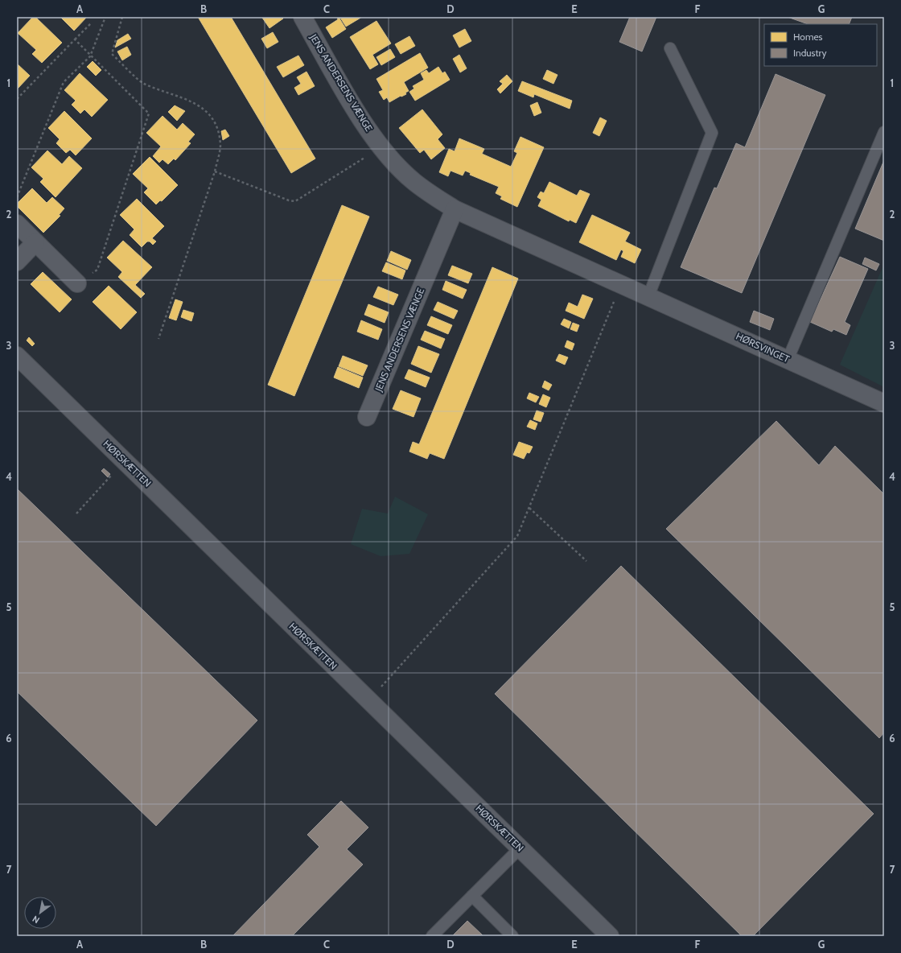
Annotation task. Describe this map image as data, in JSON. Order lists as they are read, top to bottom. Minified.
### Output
{"streets":{"street":["JENS ANDERSENS VÆNGE","HØRSVINGET","HØRSKÆTTEN"]},"crossings":[["JENS ANDERSENS VÆNGE","HØRSVINGET"]],"legend":["Homes","Industry"],"north":"bottom left","grid":{"columns":["A","B","C","D","E","F","G"],"rows":["1","2","3","4","5","6","7"]}}
